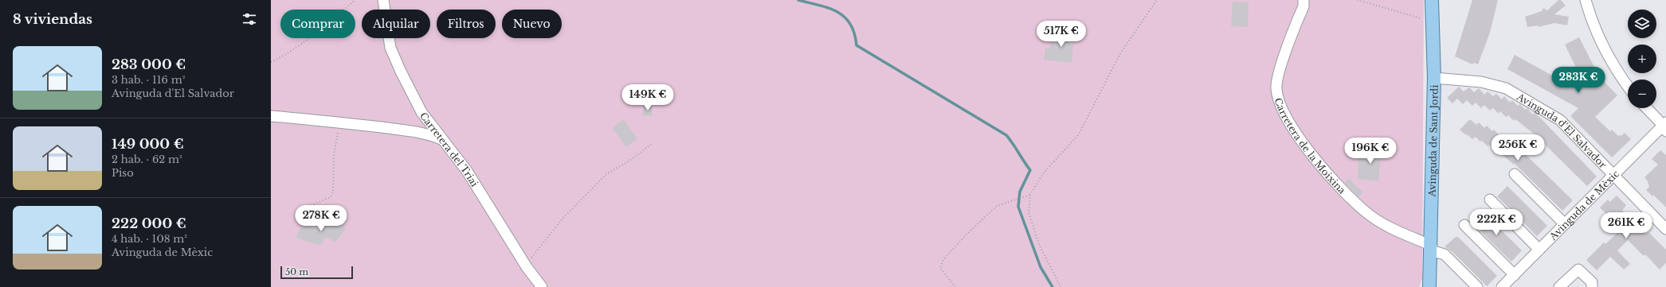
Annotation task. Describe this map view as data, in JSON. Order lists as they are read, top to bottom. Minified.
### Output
{"streets":{"main road":["Avinguda de Sant Jordi"],"street":["Avinguda d'El Salvador","Carretera de la Moixina","Carretera del Triai","Avinguda de Mèxic"]},"crossings":[["Avinguda d'El Salvador","Avinguda de Sant Jordi"],["Avinguda d'El Salvador","Avinguda de Mèxic"],["Avinguda de Sant Jordi","Carretera de la Moixina"]],"scale_bar":"50 m","page":{"heading":"8 viviendas","map_buttons":["+","−"],"chip":["Comprar","Alquilar","Filtros","Nuevo"],"price":["517K €","283K €","149K €","256K €","196K €","278K €","222K €","261K €"],"list":[{"name":"283 000 €","note":"3 hab. · 116 m² · Avinguda d'El Salvador"},{"name":"149 000 €","note":"2 hab. · 62 m² · Piso"},{"name":"222 000 €","note":"4 hab. · 108 m² · Avinguda de Mèxic"}],"scale":"50 m"}}
